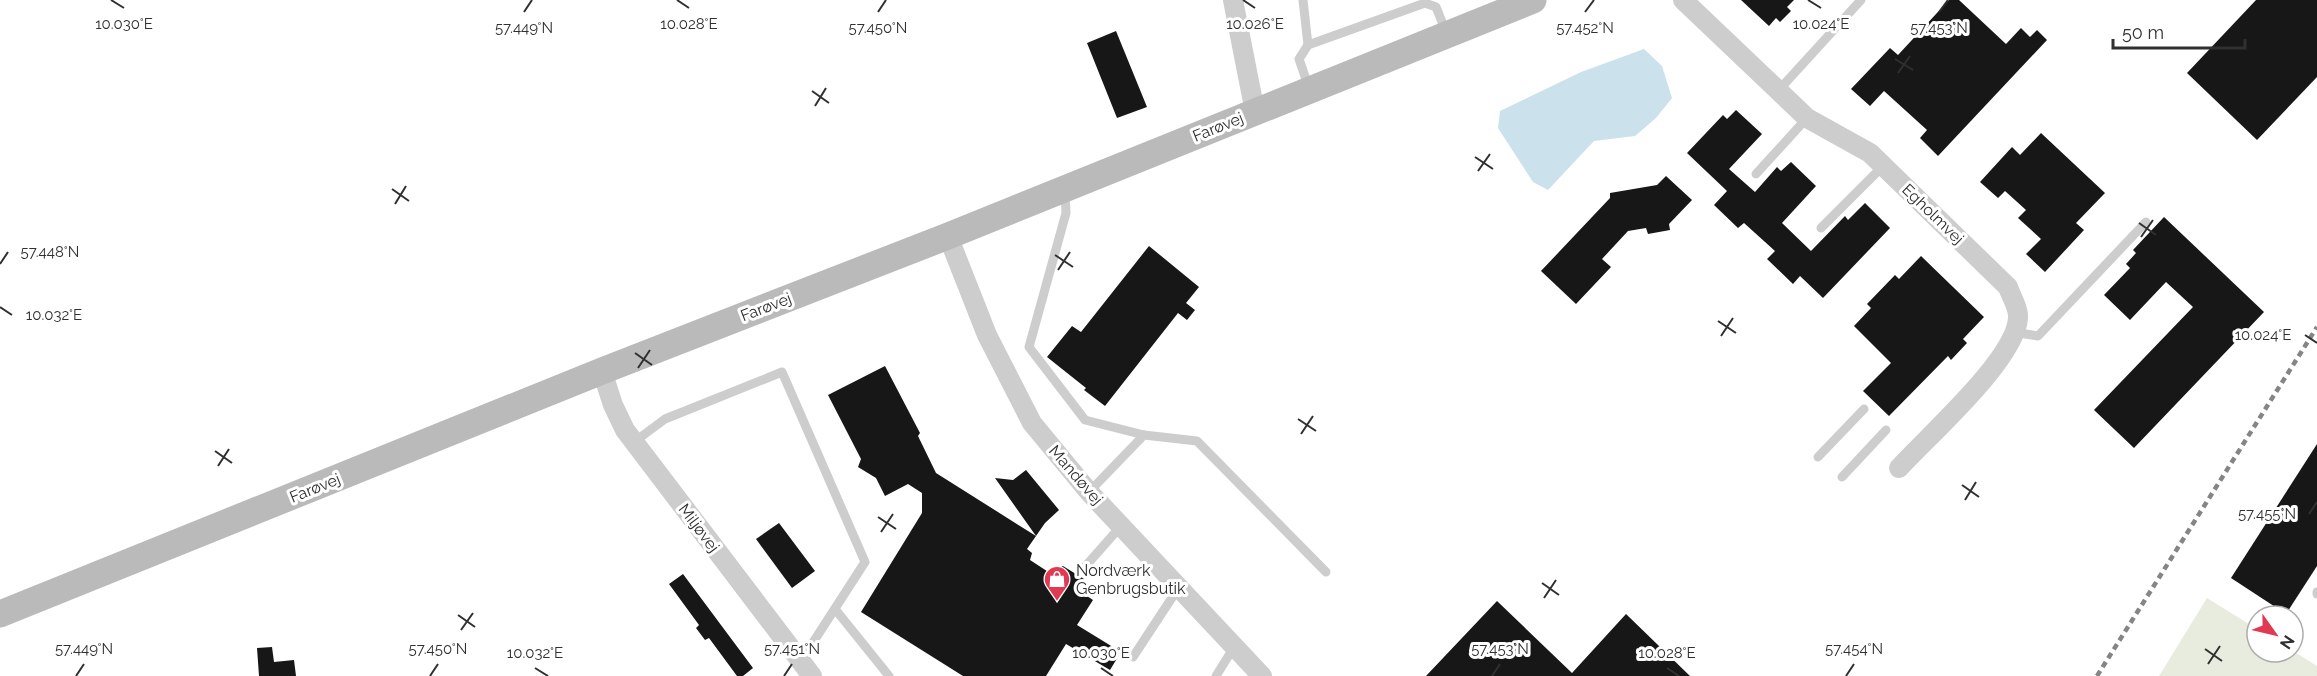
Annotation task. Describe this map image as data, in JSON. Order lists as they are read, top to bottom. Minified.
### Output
{"streets":{"street":["Farøvej","Egholmvej","Mandøvej","Miljøvej"]},"crossings":[["Farøvej","Mandøvej"],["Farøvej","Miljøvej"]],"places":{"shop":["Nordværk Genbrugsbutik"]},"scale_bar":"50 m","north":"bottom right","coordinates":["10.030°E","10.028°E","10.026°E","10.024°E","57.449°N","57.450°N","57.452°N","57.453°N","57.448°N","10.032°E","57.455°N","57.451°N","57.454°N"]}
